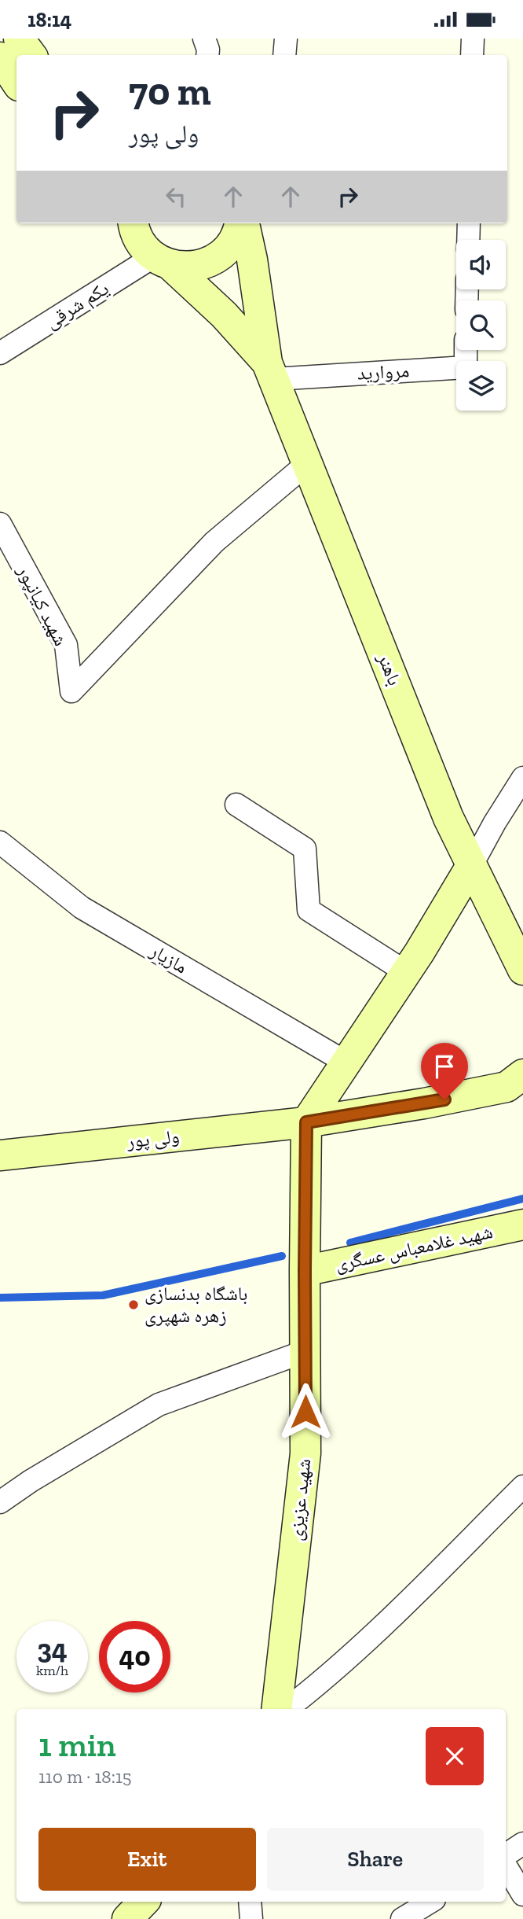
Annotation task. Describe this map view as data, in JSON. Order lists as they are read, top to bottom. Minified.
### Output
{"streets":{"main road":["باهنر","ولی پور","شهید غلامعباس عسگری","شهید عزیزی"],"street":["یکم شرقی","مروارید","شهید کیانپور","مازیار"]},"crossings":[["یکم شرقی","باهنر"],["مروارید","باهنر"],["شهید کیانپور","باهنر"],["ولی پور","شهید عزیزی"],["شهید غلامعباس عسگری","شهید عزیزی"]],"places":["باشگاه بدنسازی زهره شهپری"],"page":{"status":"18:14","turn":["70 m","ولی پور"],"speed":"34 km/h","limit":"40","heading":["1 min","110 m · 18:15"],"buttons":["Exit","Share"]}}
